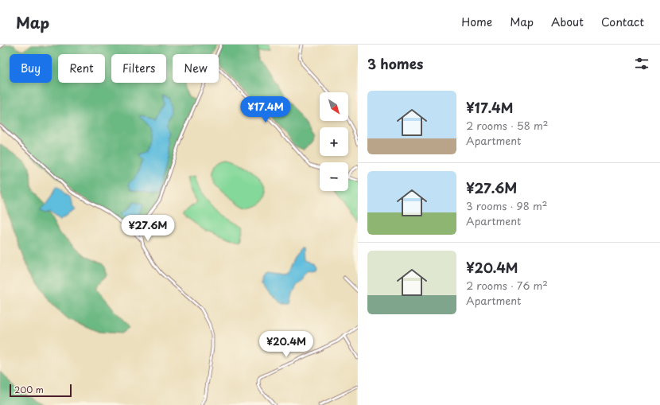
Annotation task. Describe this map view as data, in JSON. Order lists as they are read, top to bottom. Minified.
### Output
{"scale_bar":"200 m","north":"bottom right","page":{"header":"Map","nav":["Home","Map","About","Contact"],"heading":"3 homes","chip":["Buy","Rent","Filters","New"],"list":[{"name":"¥17.4M","note":"2 rooms · 58 m² · Apartment"},{"name":"¥27.6M","note":"3 rooms · 98 m² · Apartment"},{"name":"¥20.4M","note":"2 rooms · 76 m² · Apartment"}],"map_buttons":["+","−"],"price":["¥17.4M","¥27.6M","¥20.4M"],"scale":"200 m"}}
